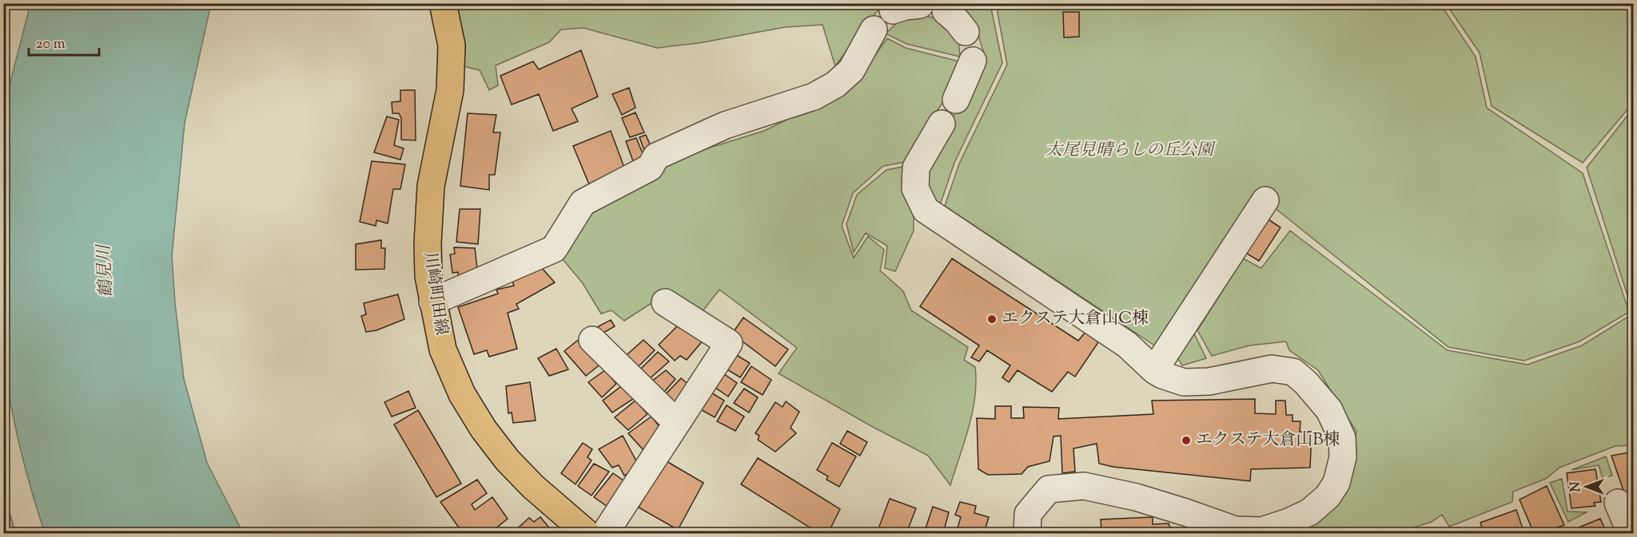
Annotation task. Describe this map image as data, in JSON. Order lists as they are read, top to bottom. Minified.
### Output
{"streets":{"main road":["川崎町田線"]},"water":["鶴見川"],"parks":["太尾見晴らしの丘公園"],"places":["エクステ大倉山C棟","エクステ大倉山B棟"],"scale_bar":"20 m","north":"left"}
